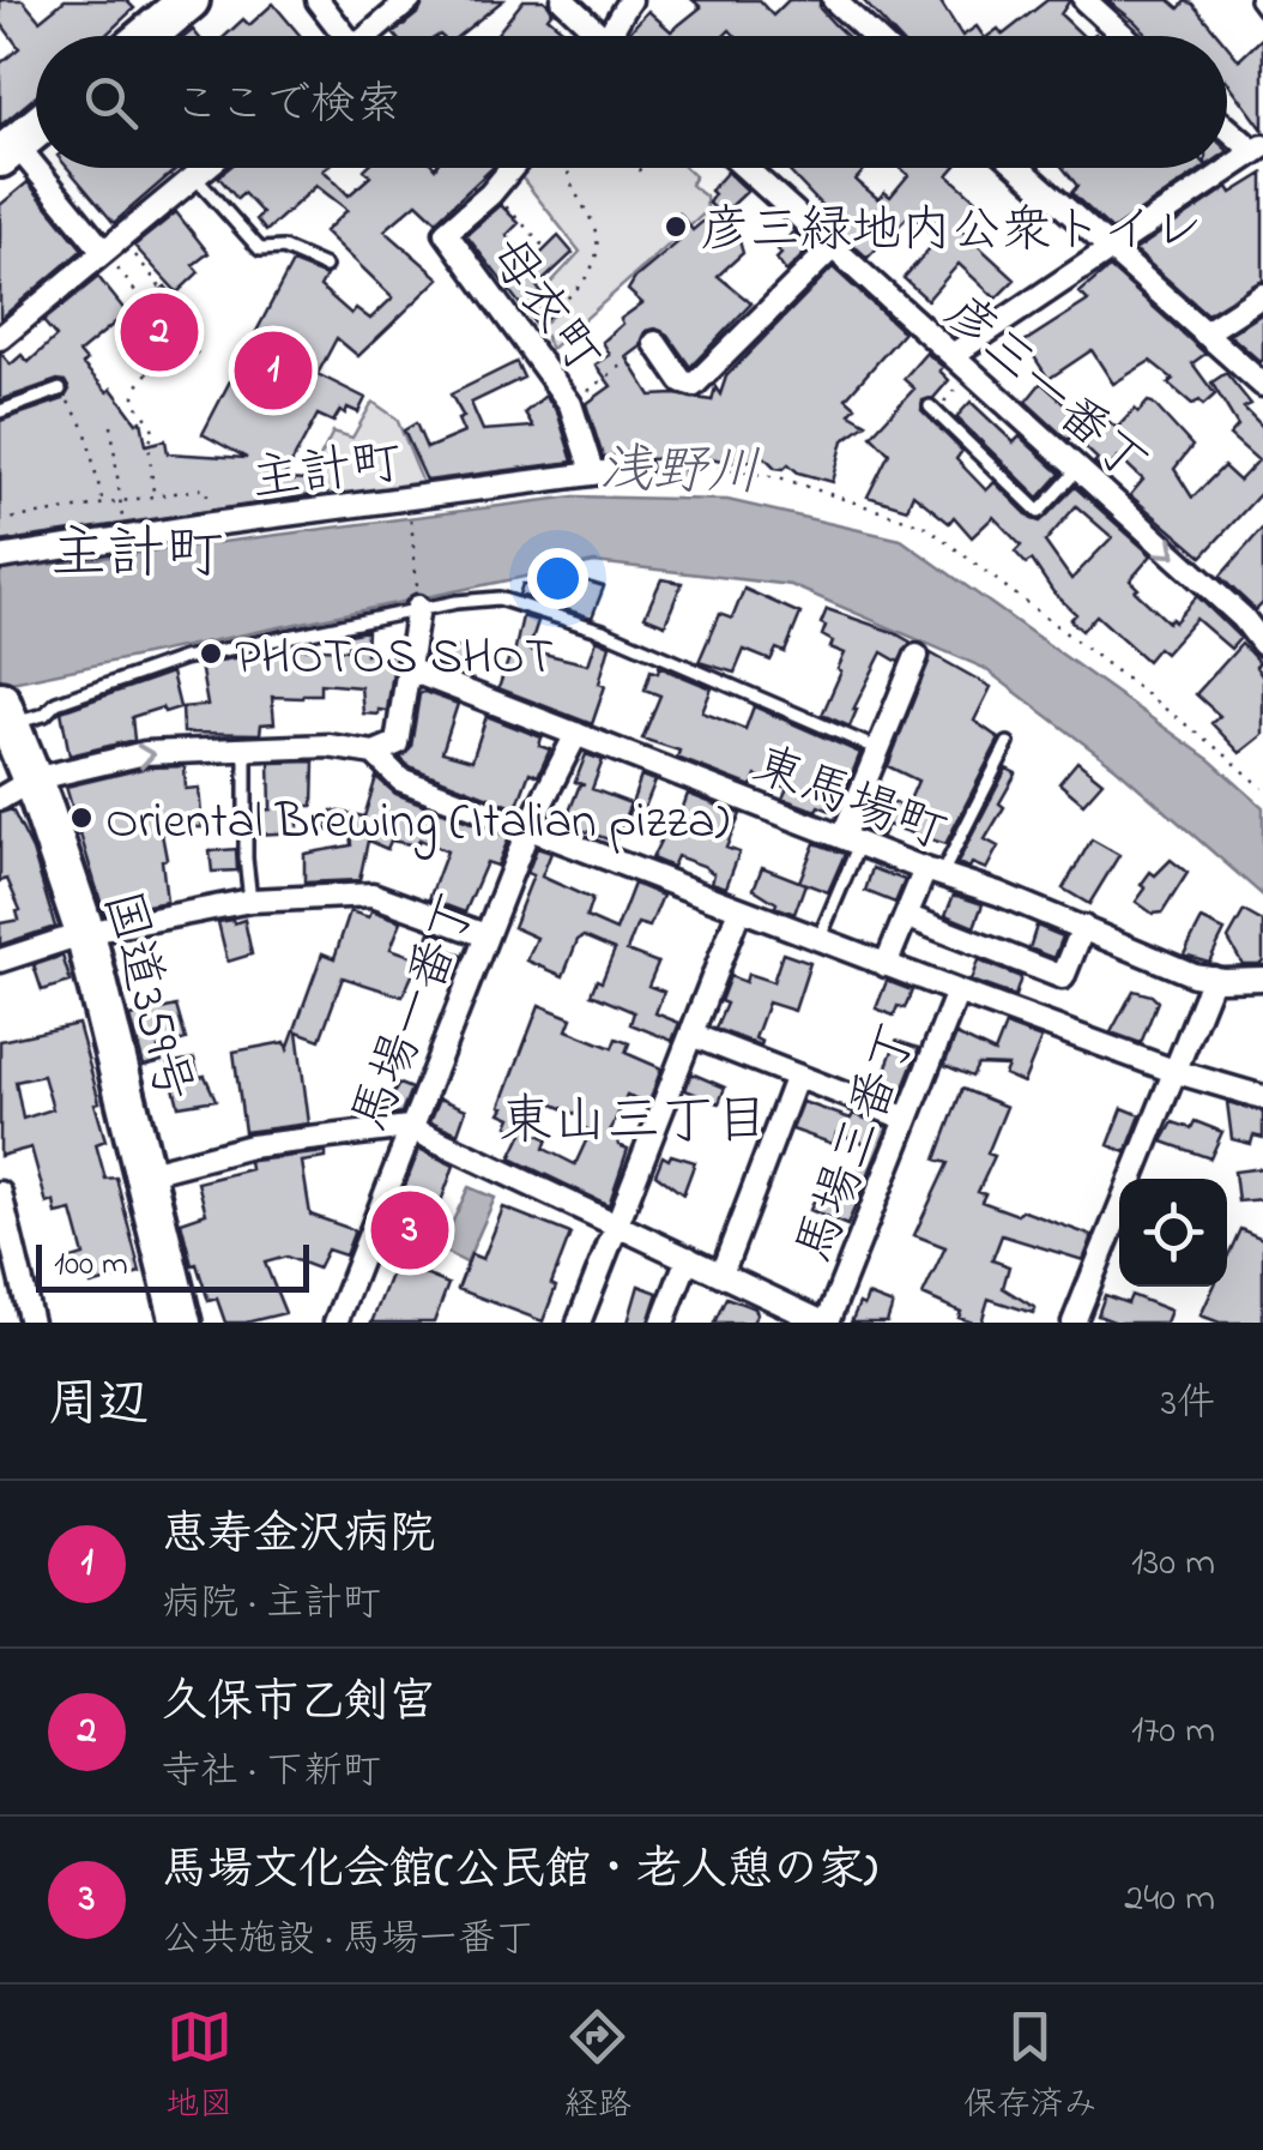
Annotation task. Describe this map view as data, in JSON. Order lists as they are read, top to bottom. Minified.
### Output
{"streets":{"highway":["国道359号"],"street":["母衣町","彦三一番丁","主計町","東馬場町","馬場一番丁","馬場三番丁"]},"crossings":[["母衣町","主計町"],["東馬場町","馬場一番丁"]],"districts":["主計町","東山三丁目"],"water":["浅野川"],"places":["彦三緑地内公衆トイレ","PHOTOS SHOT","Oriental Brewing (Italian pizza)"],"scale_bar":"100 m","page":{"search":"ここで検索","pins":["2","1","3"],"scale":"100 m","heading":["周辺","3件"],"list":[{"mark":"1","name":"恵寿金沢病院","note":"病院 · 主計町","value":"130 m"},{"mark":"2","name":"久保市乙剣宮","note":"寺社 · 下新町","value":"170 m"},{"mark":"3","name":"馬場文化会館(公民館・老人憩の家)","note":"公共施設 · 馬場一番丁","value":"240 m"}],"nav":["地図","経路","保存済み"]}}
